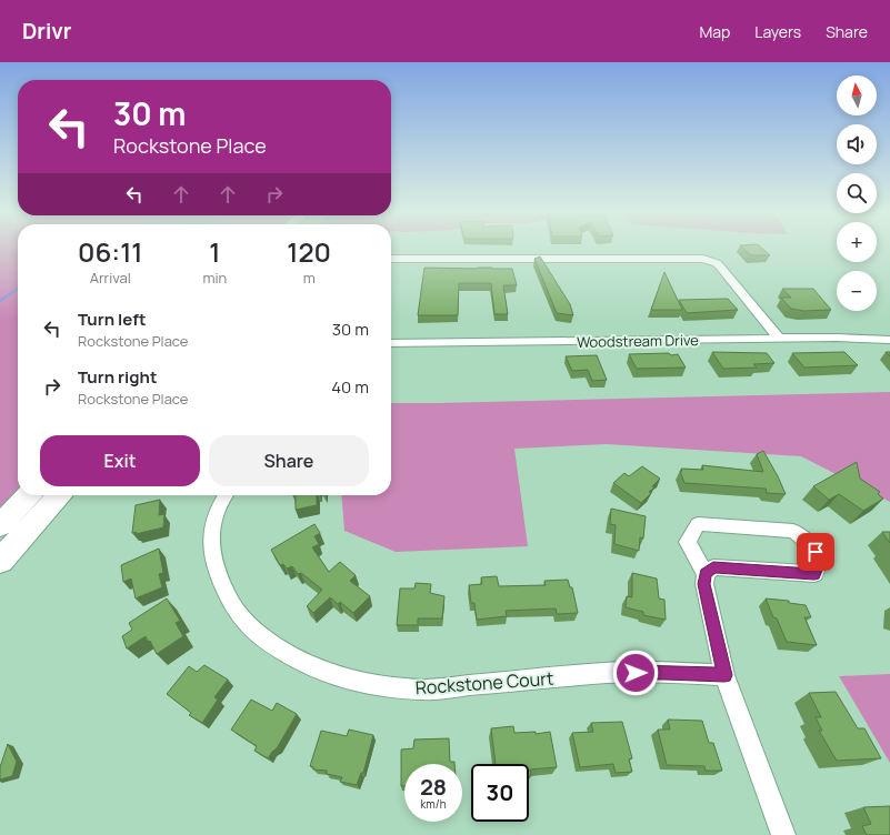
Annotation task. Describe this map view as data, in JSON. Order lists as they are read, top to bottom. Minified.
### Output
{"streets":{"street":["Woodstream Drive","Rockstone Court"]},"north":"top","page":{"header":"Drivr","nav":["Map","Layers","Share"],"map_buttons":["+","−"],"turn":["30 m","Rockstone Place"],"eta":["06:11","Arrival","1","min","120","m"],"list":[{"name":"Turn left","note":"Rockstone Place","value":"30 m"},{"name":"Turn right","note":"Rockstone Place","value":"40 m"}],"buttons":["Exit","Share"],"speed":"28 km/h","limit":"30"}}
